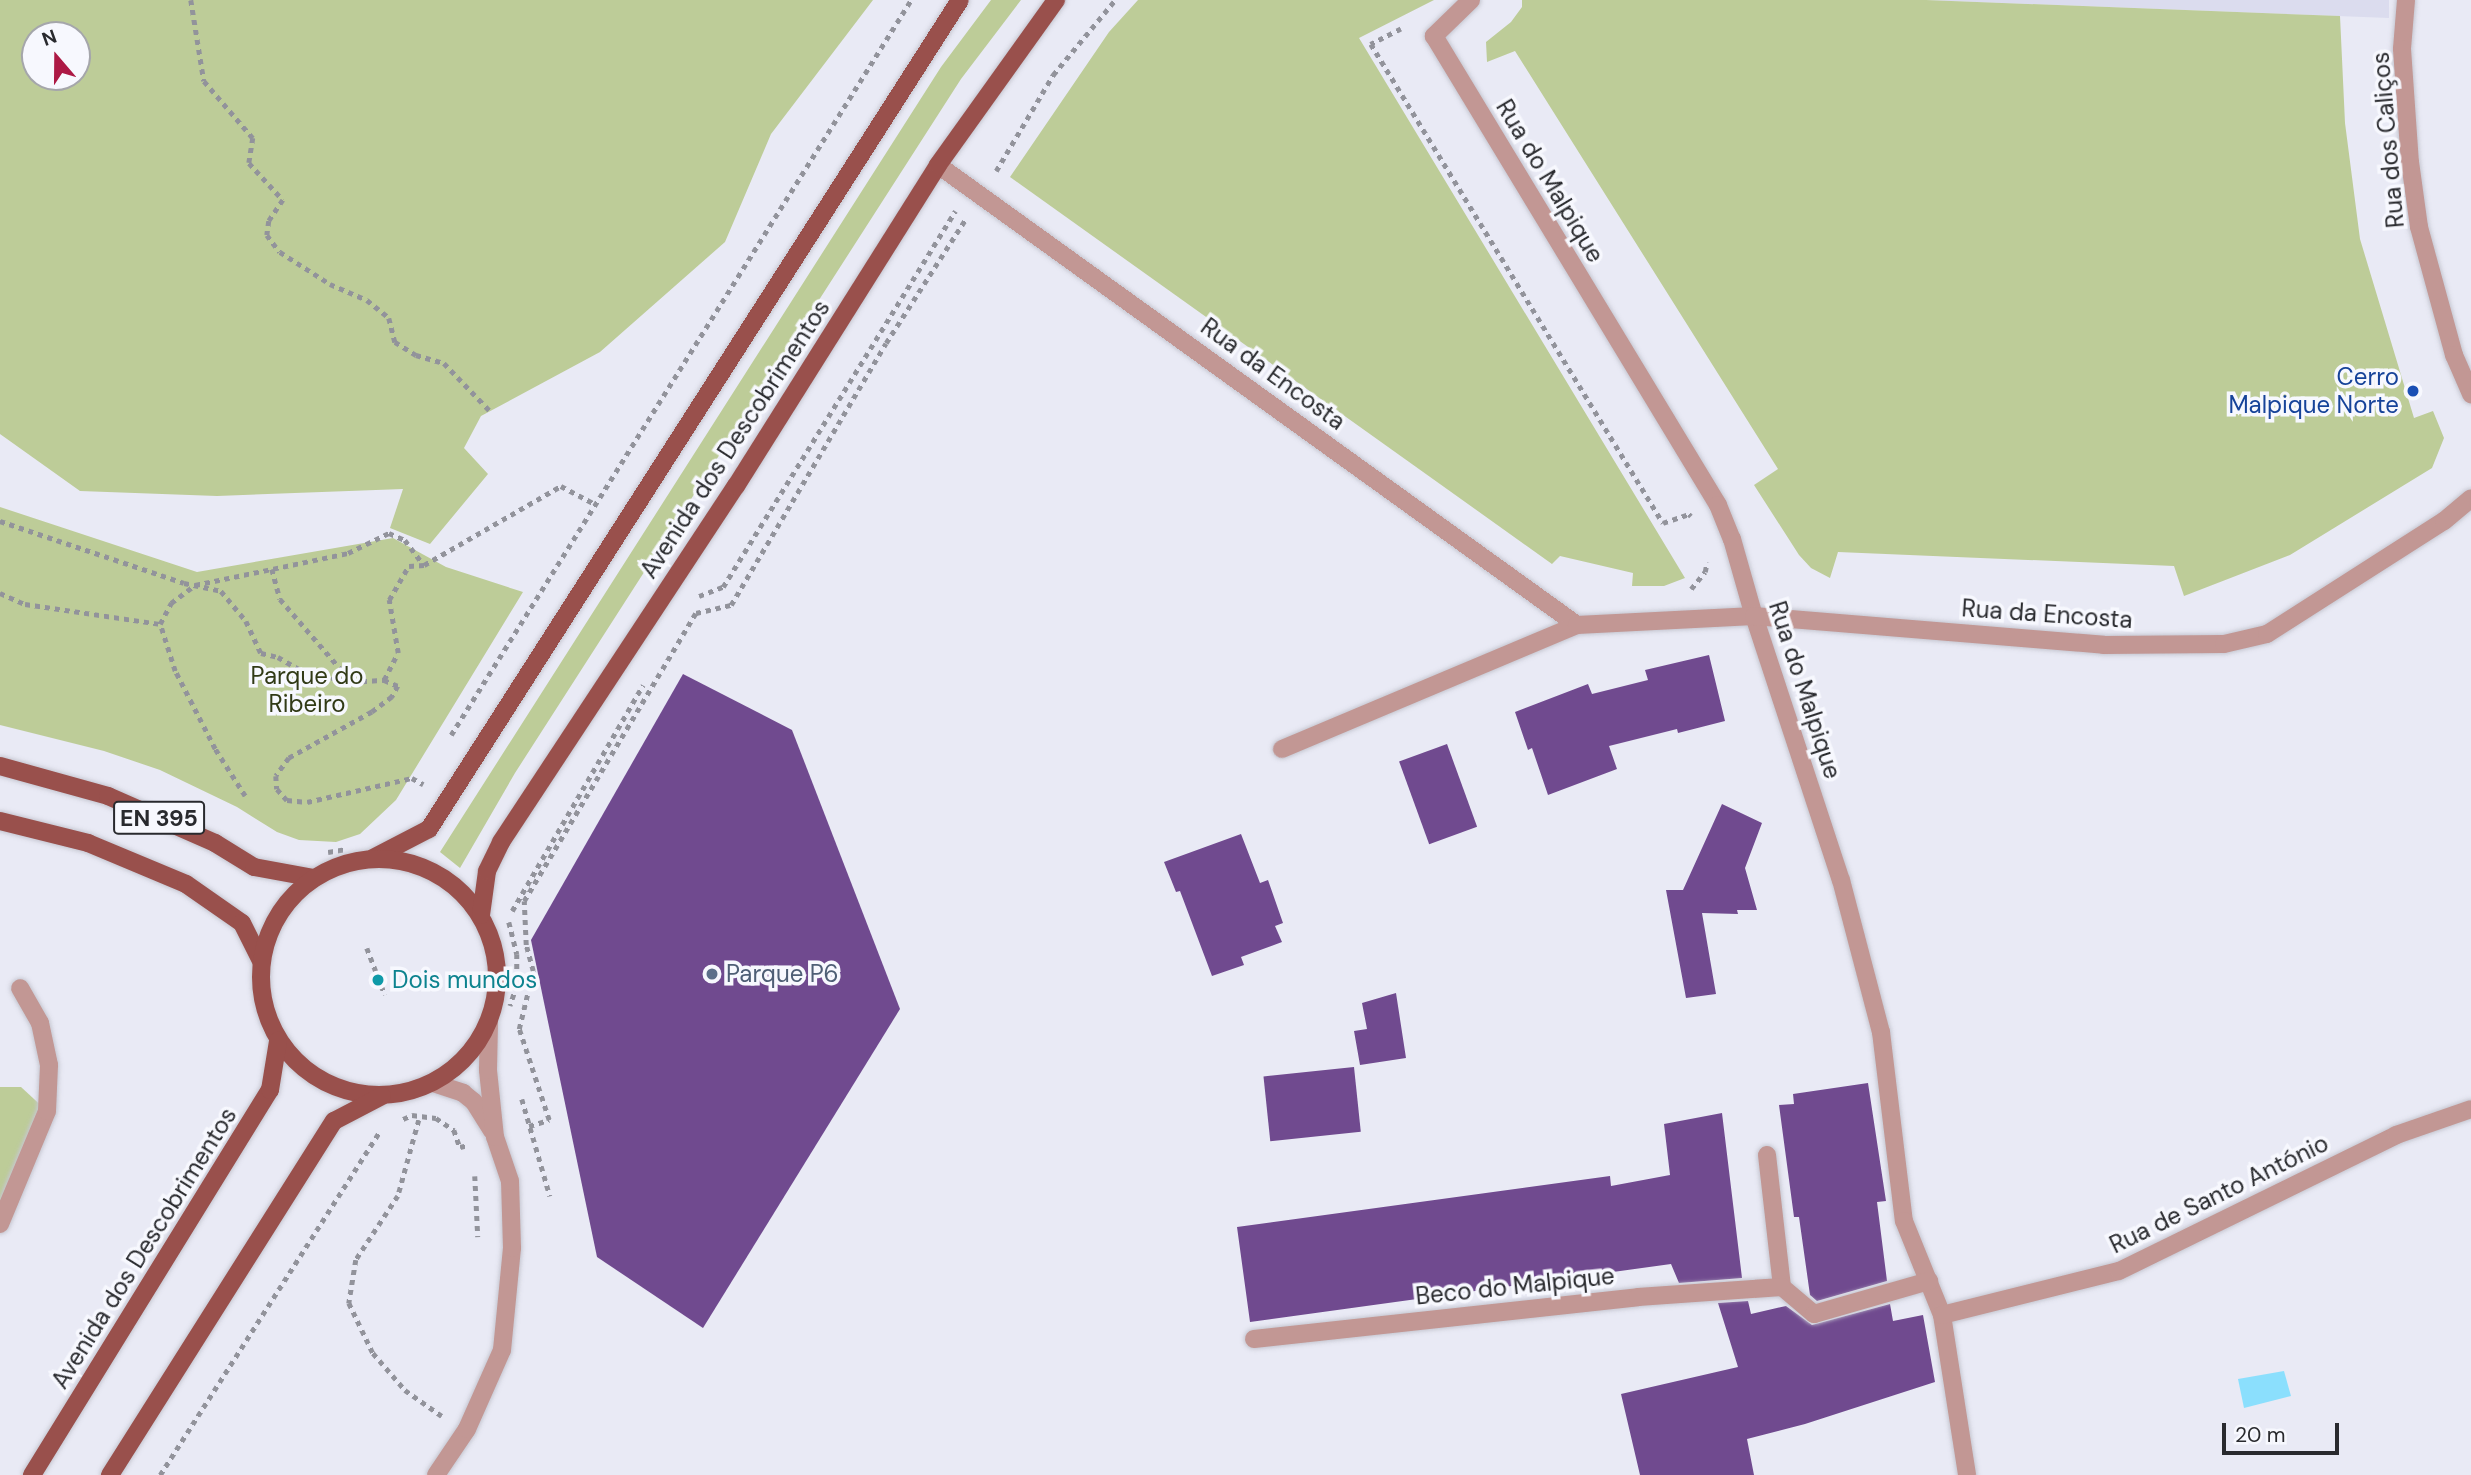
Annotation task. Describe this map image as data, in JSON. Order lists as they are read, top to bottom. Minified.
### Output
{"streets":{"main road":["Avenida dos Descobrimentos","EN 395"],"street":["Rua dos Caliços","Rua do Malpique","Rua da Encosta","Rua de Santo António","Beco do Malpique"]},"crossings":[["Rua do Malpique","Rua da Encosta"],["Rua do Malpique","Rua de Santo António"],["Rua da Encosta","Avenida dos Descobrimentos"],["Avenida dos Descobrimentos","EN 395"]],"parks":["Parque do Ribeiro"],"places":["Cerro Malpique Norte","Parque P6","Dois mundos"],"scale_bar":"20 m","north":"top"}
